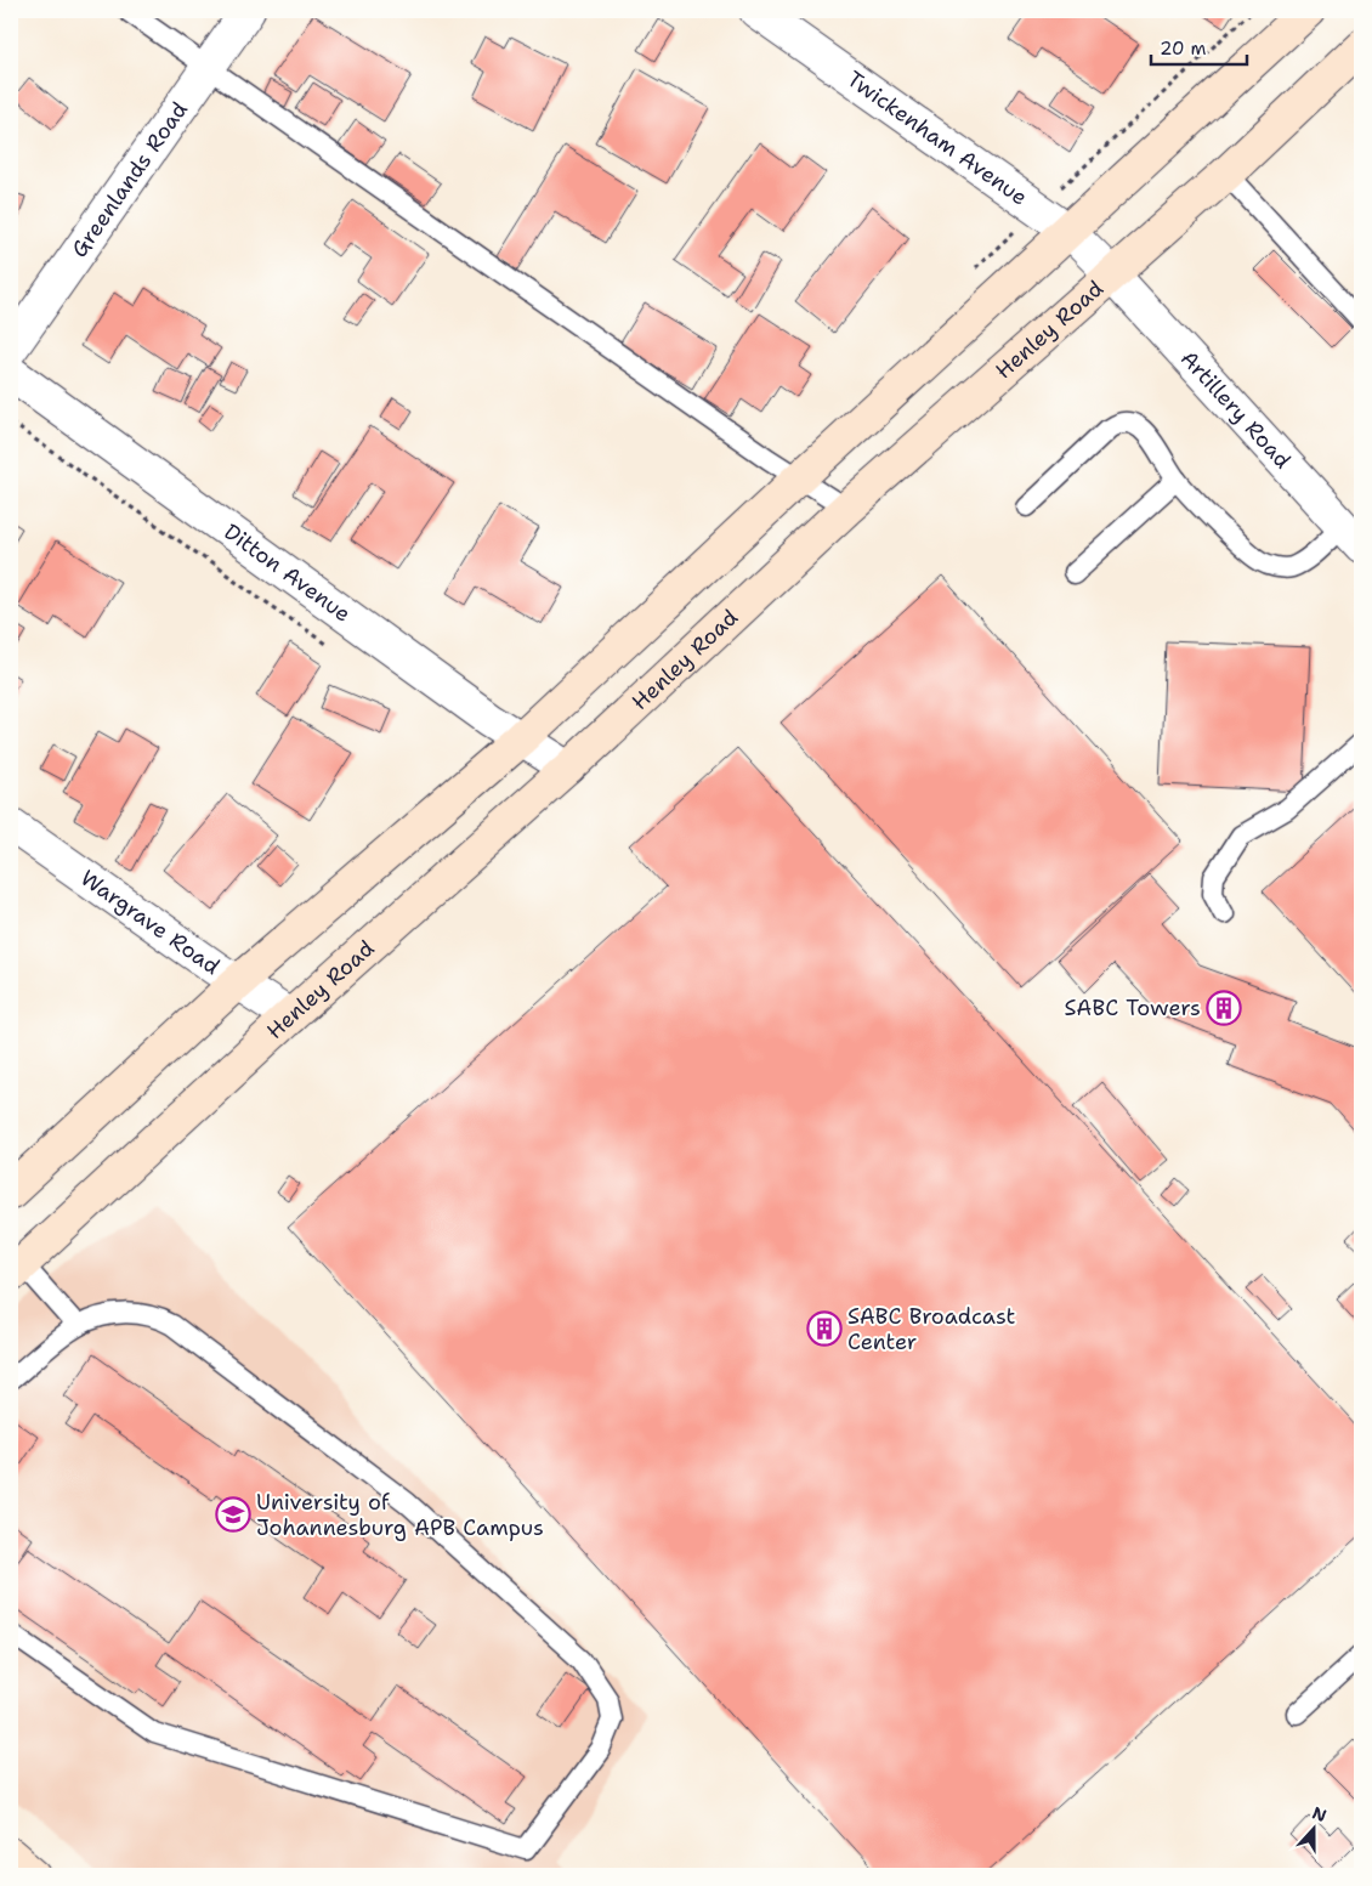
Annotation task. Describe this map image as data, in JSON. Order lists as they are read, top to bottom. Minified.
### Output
{"streets":{"main road":["Henley Road"],"street":["Twickenham Avenue","Greenlands Road","Artillery Road","Ditton Avenue","Wargrave Road"]},"crossings":[["Twickenham Avenue","Henley Road"],["Twickenham Avenue","Artillery Road"],["Henley Road","Artillery Road"],["Henley Road","Ditton Avenue"],["Henley Road","Wargrave Road"]],"places":{"building":["SABC Towers","SABC Broadcast Center"],"school or university":["University of Johannesburg APB Campus"]},"scale_bar":"20 m","north":"top"}
